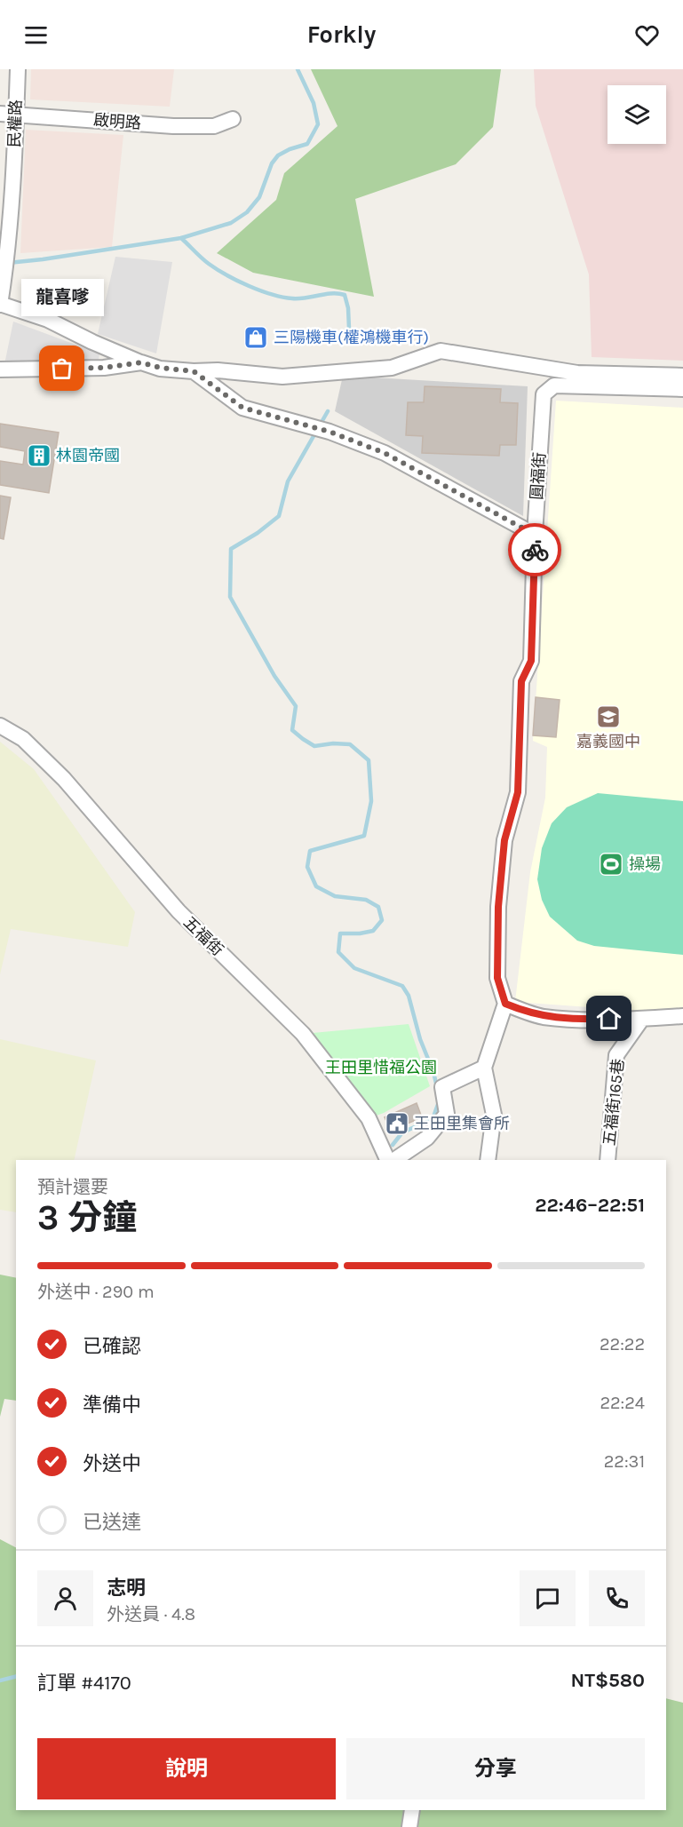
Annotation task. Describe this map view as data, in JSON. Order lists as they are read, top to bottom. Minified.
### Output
{"streets":{"street":["啟明路","民權路","圓福街","五福街","五福街165巷"]},"crossings":[["啟明路","民權路"]],"parks":["王田里惜福公園"],"places":{"shop":["三陽機車(權鴻機車行)"],"other":["龍喜嗲"],"building":["林園帝國"],"school or university":["嘉義國中"],"sports":["操場"],"public building":["王田里集會所"]},"page":{"header":"Forkly","bubble":"龍喜嗲","heading":["3 分鐘","預計還要","22:46–22:51"],"panel":["志明","外送員 · 4.8","訂單 #4170","NT$580"],"bar":"外送中 · 290 m","list":[["已確認","22:22"],["準備中","22:24"],["外送中","22:31"],"已送達"],"buttons":["說明","分享"]}}
